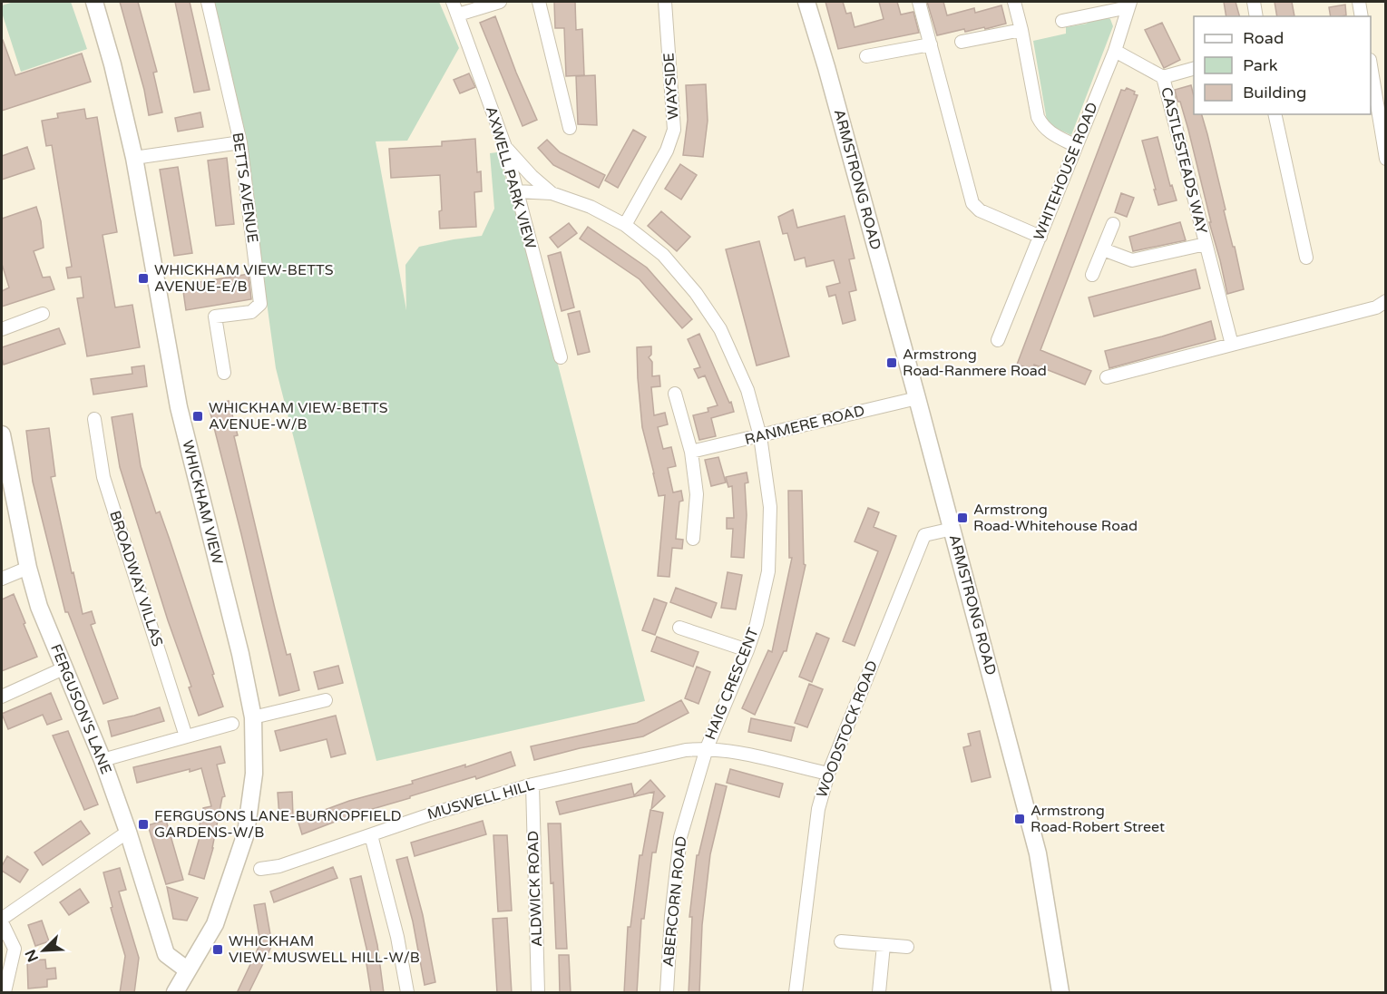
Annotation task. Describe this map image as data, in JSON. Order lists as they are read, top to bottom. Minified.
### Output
{"streets":{"street":["WAYSIDE","CASTLESTEADS WAY","WHITEHOUSE ROAD","AXWELL PARK VIEW","ARMSTRONG ROAD","BETTS AVENUE","RANMERE ROAD","WHICKHAM VIEW","BROADWAY VILLAS","HAIG CRESCENT","FERGUSON'S LANE","WOODSTOCK ROAD","MUSWELL HILL","ALDWICK ROAD","ABERCORN ROAD"]},"crossings":[["WAYSIDE","HAIG CRESCENT"],["AXWELL PARK VIEW","HAIG CRESCENT"],["ARMSTRONG ROAD","RANMERE ROAD"],["ARMSTRONG ROAD","WOODSTOCK ROAD"],["RANMERE ROAD","HAIG CRESCENT"],["WHICKHAM VIEW","FERGUSON'S LANE"],["HAIG CRESCENT","MUSWELL HILL"],["HAIG CRESCENT","ABERCORN ROAD"],["WOODSTOCK ROAD","MUSWELL HILL"],["MUSWELL HILL","ALDWICK ROAD"],["MUSWELL HILL","ABERCORN ROAD"]],"places":{"transit":["WHICKHAM VIEW-BETTS AVENUE-E/B","Armstrong Road-Ranmere Road","WHICKHAM VIEW-BETTS AVENUE-W/B","Armstrong Road-Whitehouse Road","Armstrong Road-Robert Street","FERGUSONS LANE-BURNOPFIELD GARDENS-W/B","WHICKHAM VIEW-MUSWELL HILL-W/B"]},"legend":["Road","Park","Building"],"north":"bottom left"}
